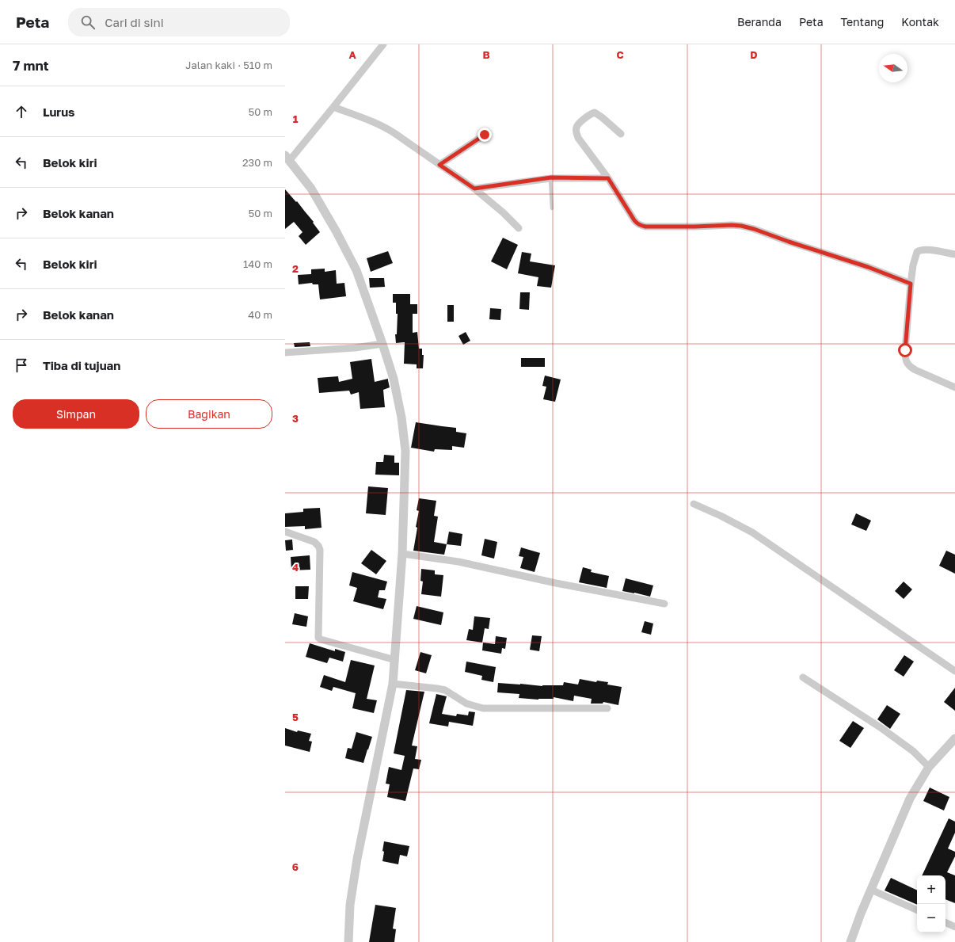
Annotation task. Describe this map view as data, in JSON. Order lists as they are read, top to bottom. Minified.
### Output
{"north":"left","page":{"header":"Peta","search":"Cari di sini","nav":["Beranda","Peta","Tentang","Kontak"],"heading":["7 mnt","Jalan kaki · 510 m"],"list":[["Lurus","50 m"],["Belok kiri","230 m"],["Belok kanan","50 m"],["Belok kiri","140 m"],["Belok kanan","40 m"],"Tiba di tujuan"],"buttons":["Simpan","Bagikan"],"map_buttons":["+","−"]},"grid":{"columns":["A","B","C","D"],"rows":["1","2","3","4","5","6"]}}
